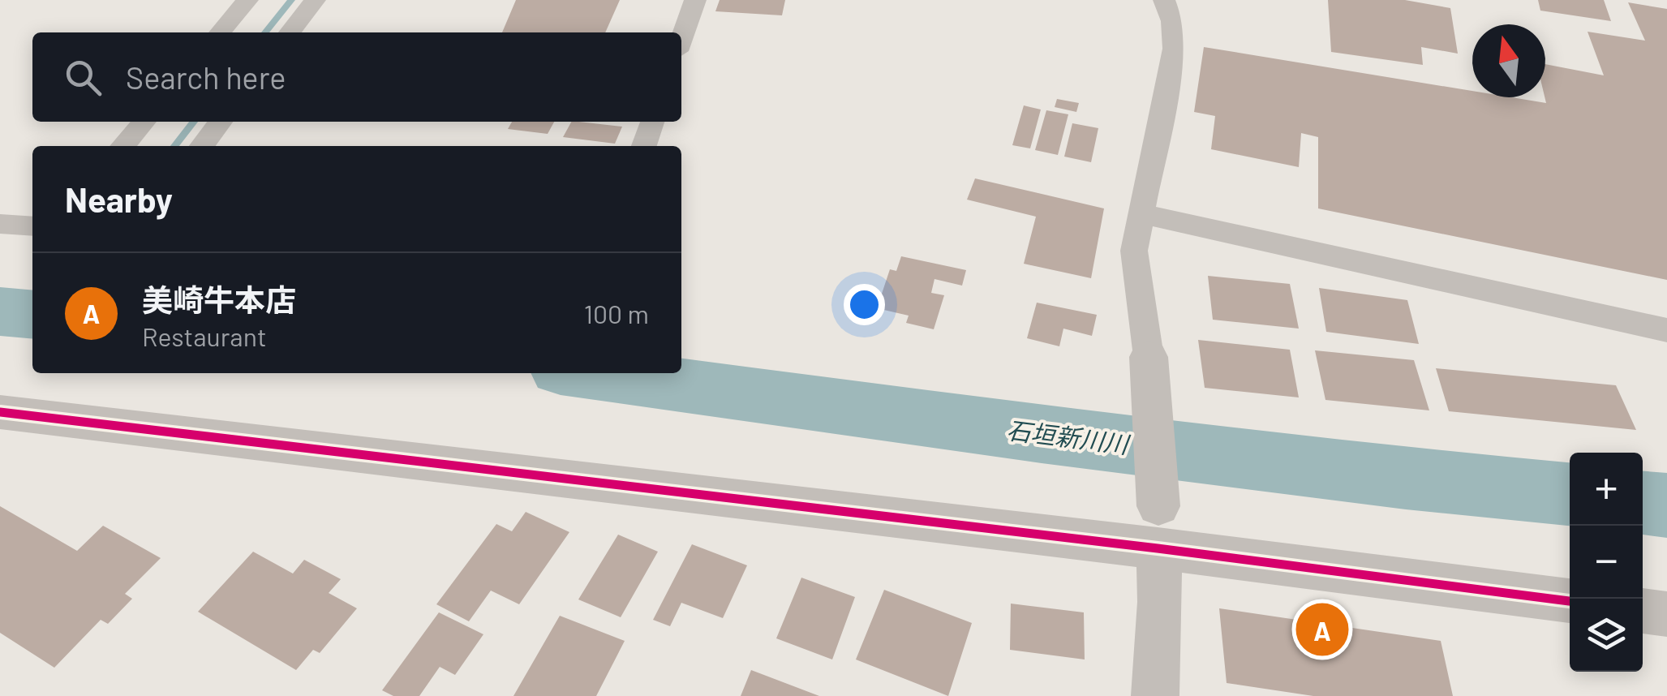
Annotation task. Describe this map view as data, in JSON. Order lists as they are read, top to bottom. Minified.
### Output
{"water":["石垣新川川"],"north":"top","page":{"search":"Search here","heading":"Nearby","list":[{"mark":"A","name":"美崎牛本店","note":"Restaurant","value":"100 m"}],"map_buttons":["+","−"],"pins":"A"}}
